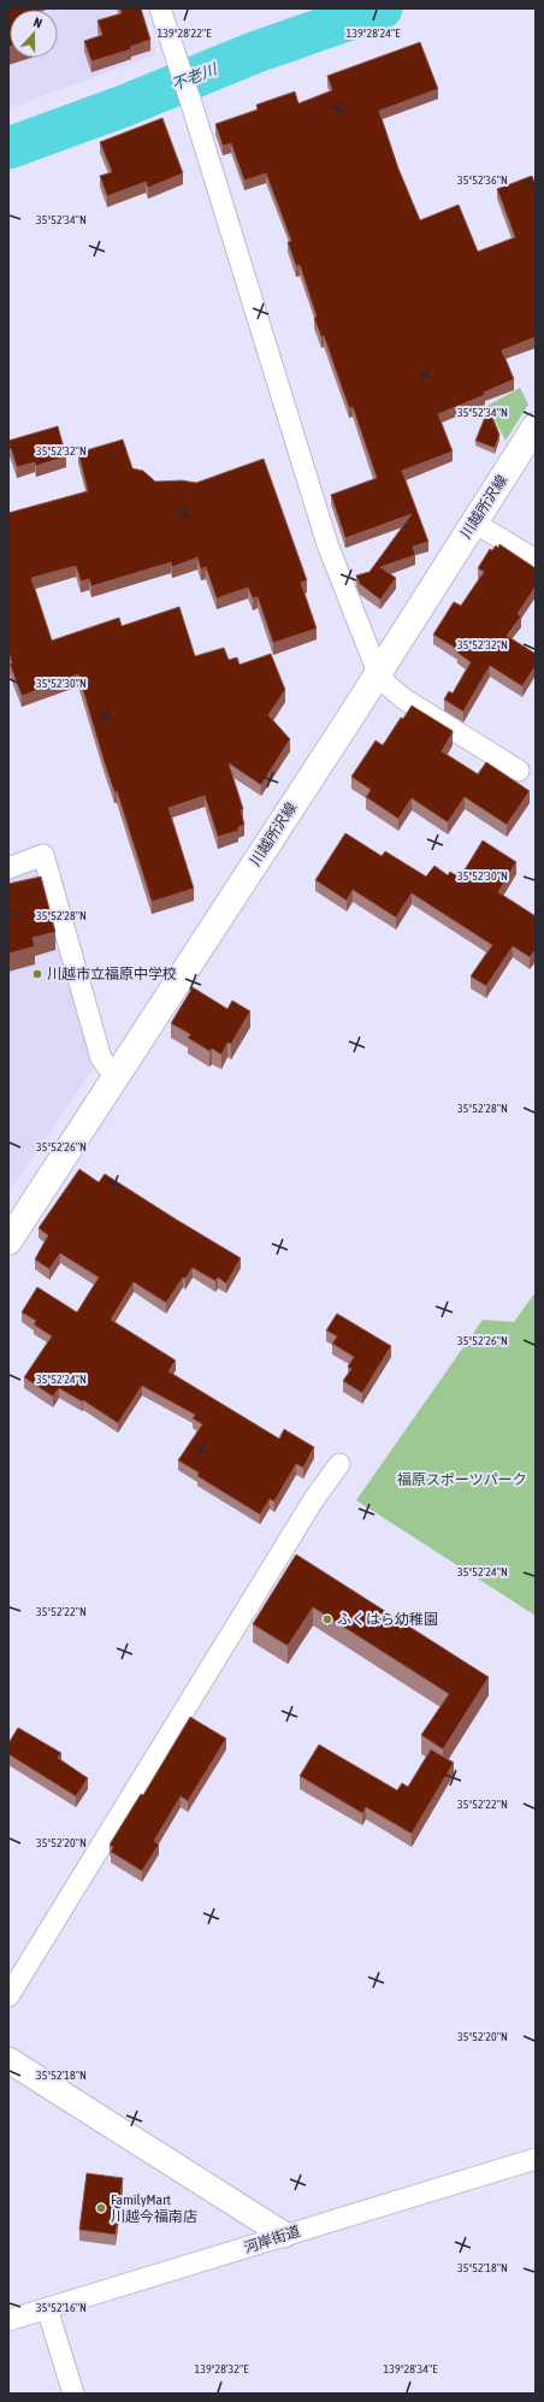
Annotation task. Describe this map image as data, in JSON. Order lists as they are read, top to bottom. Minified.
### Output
{"streets":{"main road":["川越所沢線"],"street":["河岸街道"]},"water":["不老川"],"parks":["福原スポーツパーク"],"places":["川越市立福原中学校","ふくはら幼稚園","FamilyMart 川越今福南店"],"north":"top","coordinates":["139°28'24\"E","139°28'22\"E","35°52'36\"N","35°52'34\"N","35°52'32\"N","35°52'30\"N","35°52'28\"N","35°52'26\"N","35°52'24\"N","35°52'22\"N","35°52'20\"N","35°52'18\"N","35°52'16\"N","139°28'32\"E","139°28'34\"E"]}
